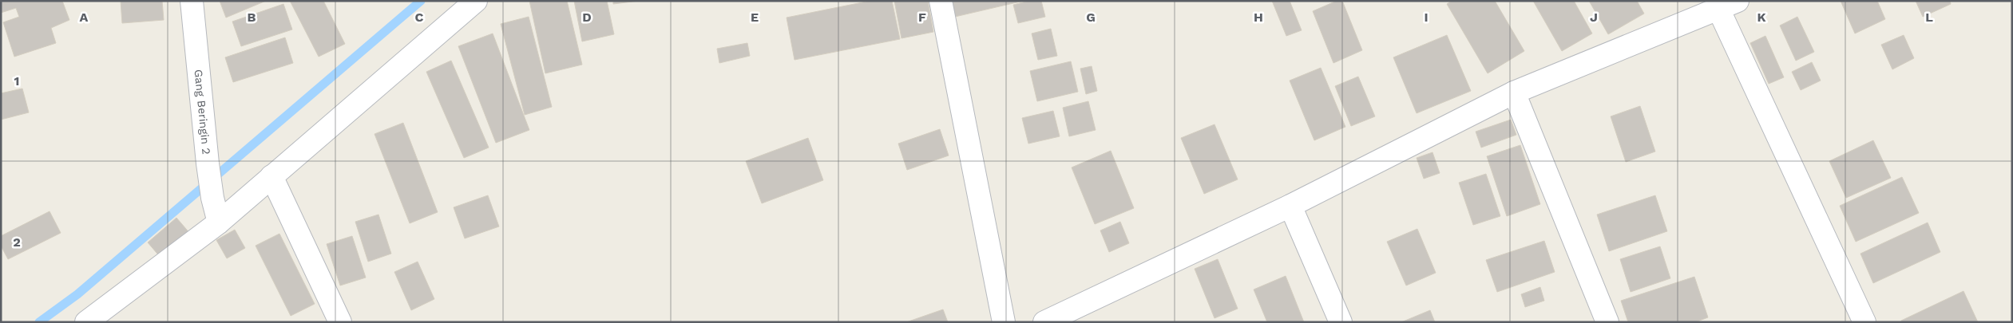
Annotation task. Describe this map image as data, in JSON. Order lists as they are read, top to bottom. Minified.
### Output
{"streets":{"street":["Gang Beringin 2"]},"grid":{"columns":["A","B","C","D","E","F","G","H","I","J","K","L"],"rows":["1","2"]}}
